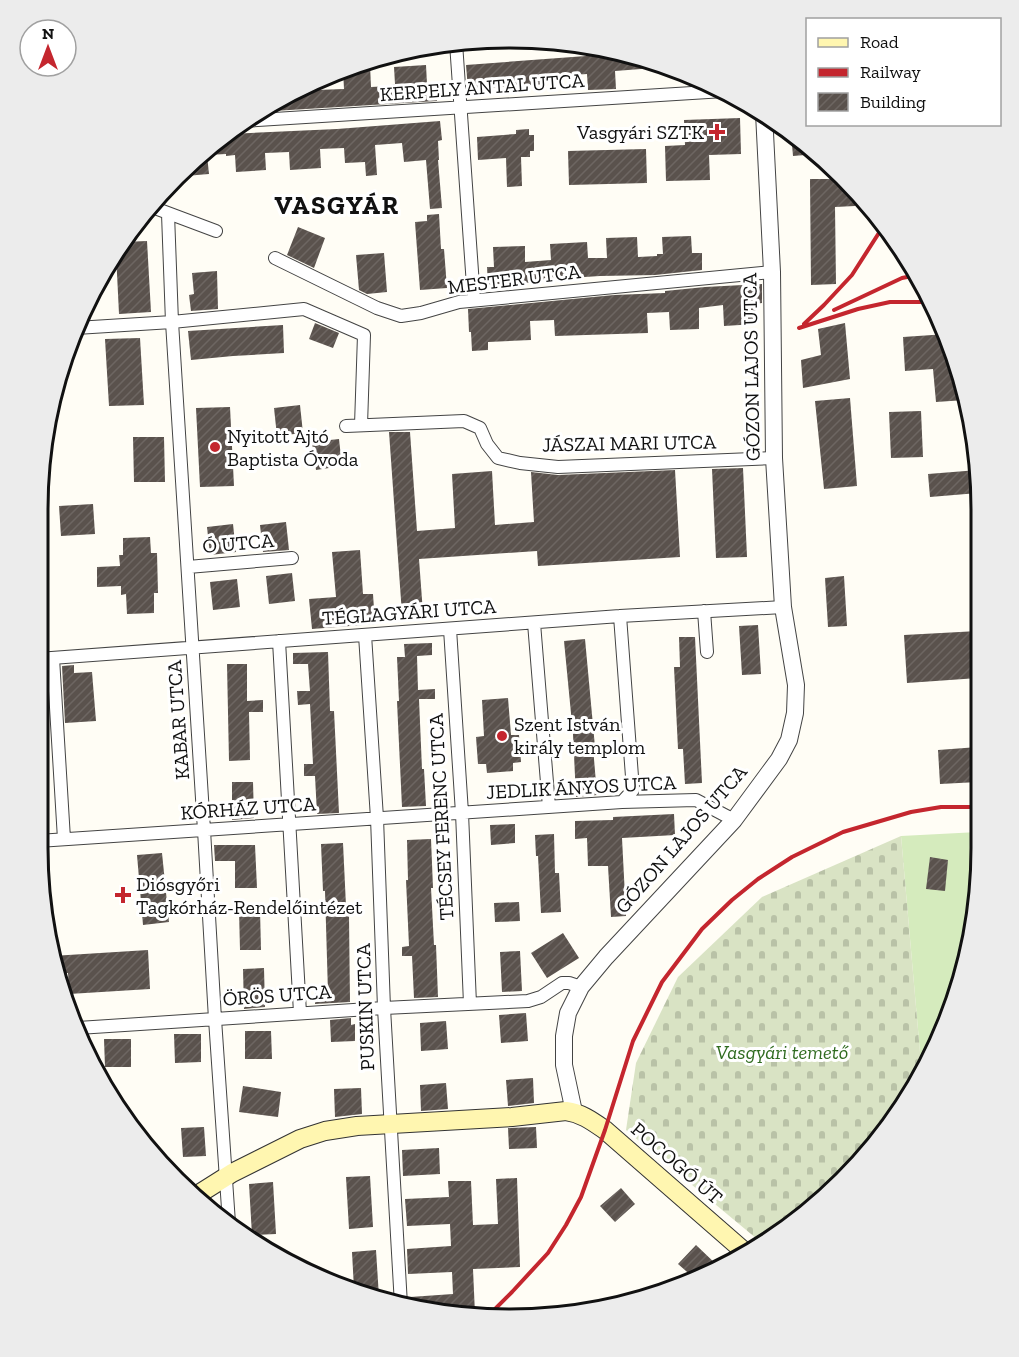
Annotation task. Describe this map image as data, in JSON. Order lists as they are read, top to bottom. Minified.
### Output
{"streets":{"main road":["POCOGÓ ÚT"],"street":["KERPELY ANTAL UTCA","MESTER UTCA","GÓZON LAJOS UTCA","JÁSZAI MARI UTCA","Ó UTCA","TÉGLAGYÁRI UTCA","KABAR UTCA","JEDLIK ÁNYOS UTCA","KÓRHÁZ UTCA","TÉCSEY FERENC UTCA","ÖRÖS UTCA","PUSKIN UTCA"]},"crossings":[["MESTER UTCA","GÓZON LAJOS UTCA"],["GÓZON LAJOS UTCA","JÁSZAI MARI UTCA"],["GÓZON LAJOS UTCA","TÉGLAGYÁRI UTCA"],["GÓZON LAJOS UTCA","JEDLIK ÁNYOS UTCA"],["GÓZON LAJOS UTCA","ÖRÖS UTCA"],["GÓZON LAJOS UTCA","POCOGÓ ÚT"],["Ó UTCA","KABAR UTCA"],["TÉGLAGYÁRI UTCA","KABAR UTCA"],["TÉGLAGYÁRI UTCA","TÉCSEY FERENC UTCA"],["TÉGLAGYÁRI UTCA","PUSKIN UTCA"],["KABAR UTCA","KÓRHÁZ UTCA"],["KABAR UTCA","ÖRÖS UTCA"],["JEDLIK ÁNYOS UTCA","KÓRHÁZ UTCA"],["JEDLIK ÁNYOS UTCA","TÉCSEY FERENC UTCA"],["KÓRHÁZ UTCA","TÉCSEY FERENC UTCA"],["KÓRHÁZ UTCA","PUSKIN UTCA"],["TÉCSEY FERENC UTCA","ÖRÖS UTCA"],["ÖRÖS UTCA","PUSKIN UTCA"]],"districts":["VASGYÁR"],"parks":["Vasgyári temető"],"places":{"health":["Vasgyári SZTK","Diósgyőri Tagkórház-Rendelőintézet"],"other":["Nyitott Ajtó Baptista Óvoda","Szent István király templom"]},"legend":["Road","Railway","Building"],"north":"top"}
